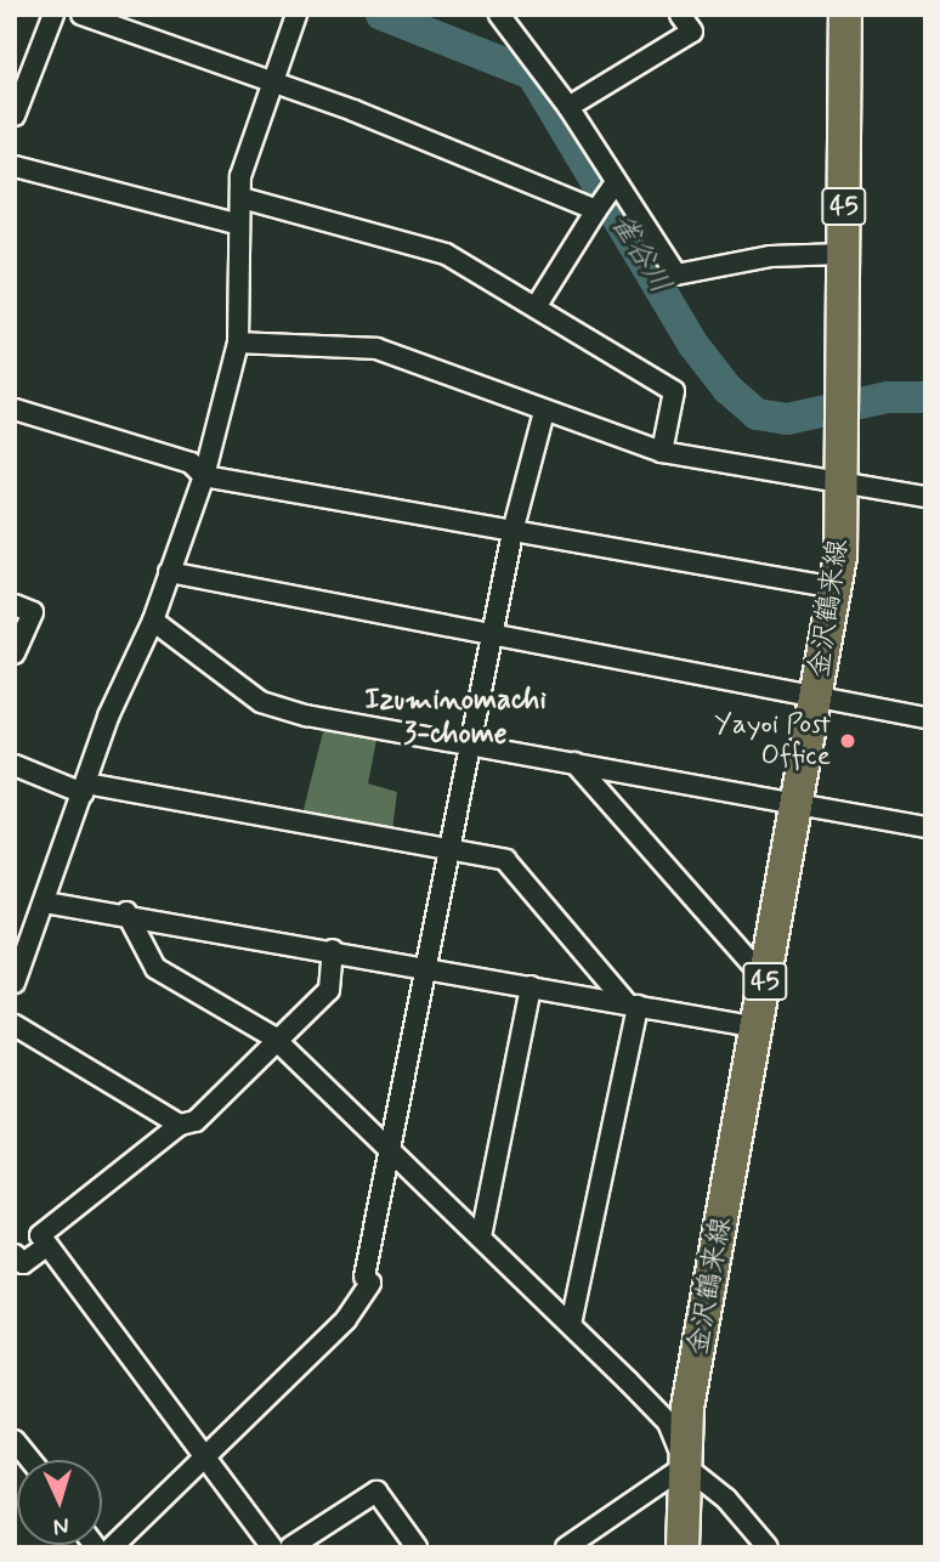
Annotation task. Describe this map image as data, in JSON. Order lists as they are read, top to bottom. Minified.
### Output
{"streets":{"main road":["45","金沢鶴来線"]},"districts":["Izuminomachi 3-chome"],"water":["雀谷川"],"places":["Yayoi Post Office"],"north":"bottom"}
